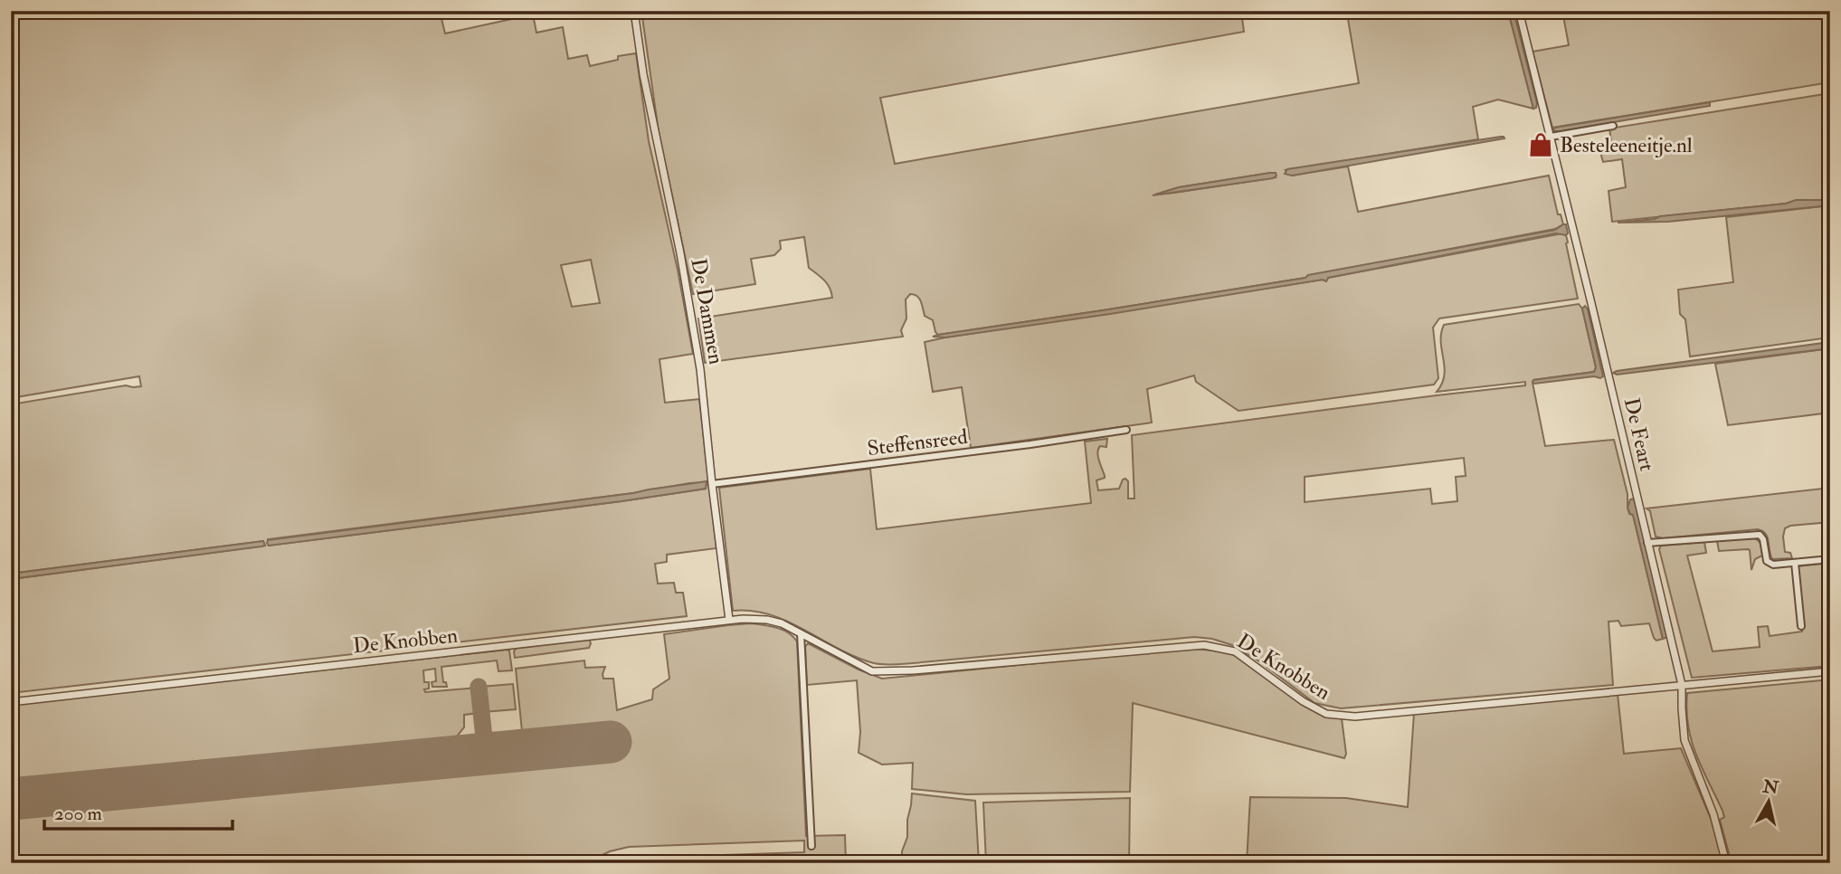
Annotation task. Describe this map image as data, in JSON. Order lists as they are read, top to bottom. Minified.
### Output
{"streets":{"street":["De Dammen","De Feart","Steffensreed","De Knobben"]},"crossings":[["De Dammen","Steffensreed"],["De Dammen","De Knobben"],["De Feart","De Knobben"]],"places":{"shop":["Besteleeneitje.nl"]},"scale_bar":"200 m","north":"top"}
